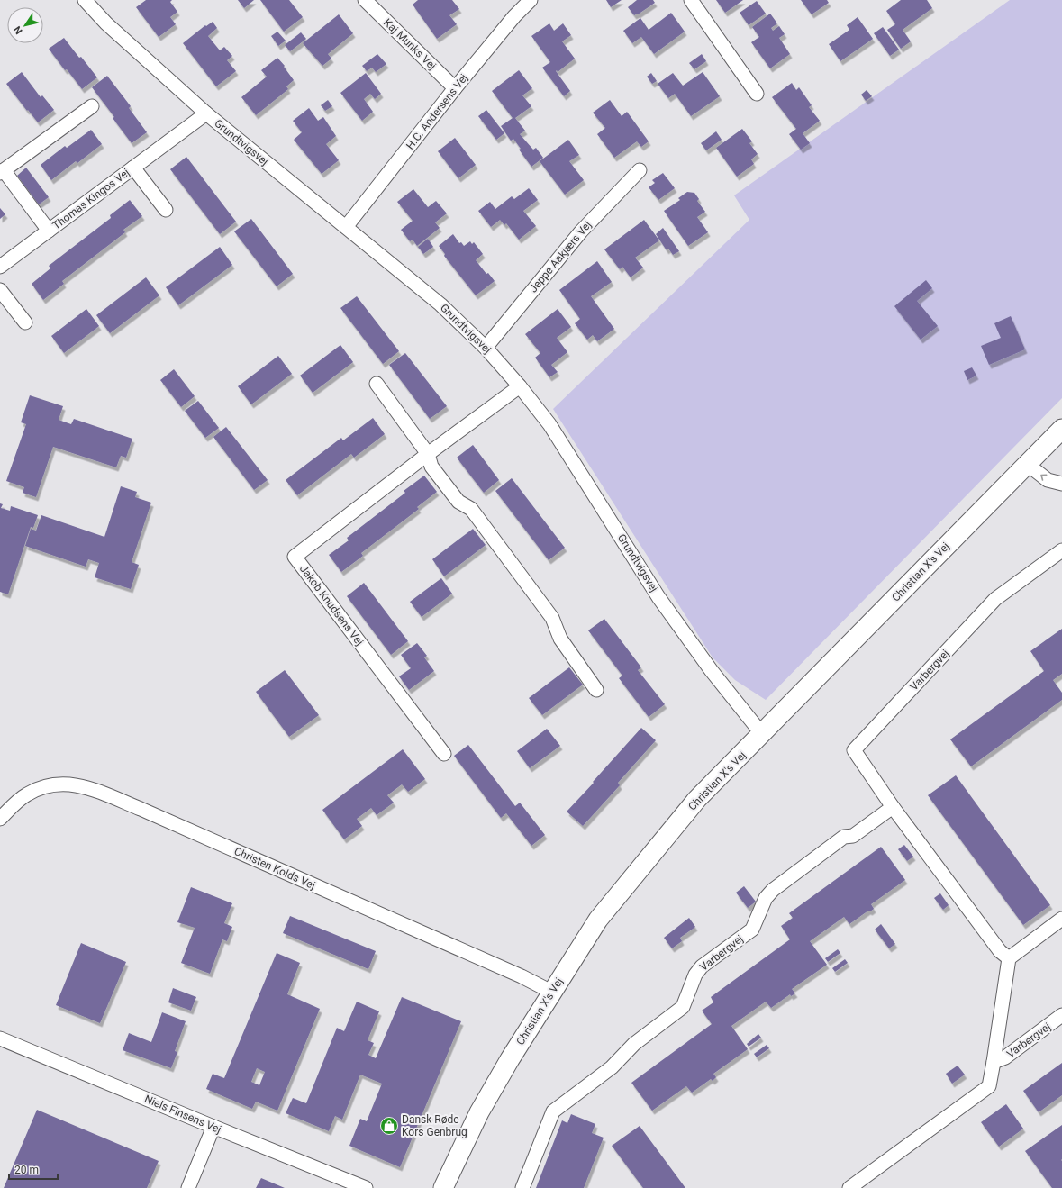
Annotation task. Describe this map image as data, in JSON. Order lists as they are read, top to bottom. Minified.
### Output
{"streets":{"street":["Kaj Munks Vej","H.C. Andersens Vej","Grundtvigsvej","Thomas Kingos Vej","Jeppe Aakjærs Vej","Christian X's Vej","Jakob Knudsens Vej","Varbergvej","Christen Kolds Vej","Niels Finsens Vej"]},"crossings":[["Kaj Munks Vej","H.C. Andersens Vej"],["H.C. Andersens Vej","Grundtvigsvej"],["Grundtvigsvej","Thomas Kingos Vej"],["Grundtvigsvej","Jeppe Aakjærs Vej"],["Grundtvigsvej","Christian X's Vej"],["Grundtvigsvej","Jakob Knudsens Vej"],["Christian X's Vej","Christen Kolds Vej"]],"places":{"shop":["Dansk Røde Kors Genbrug"]},"scale_bar":"20 m","north":"bottom left"}
